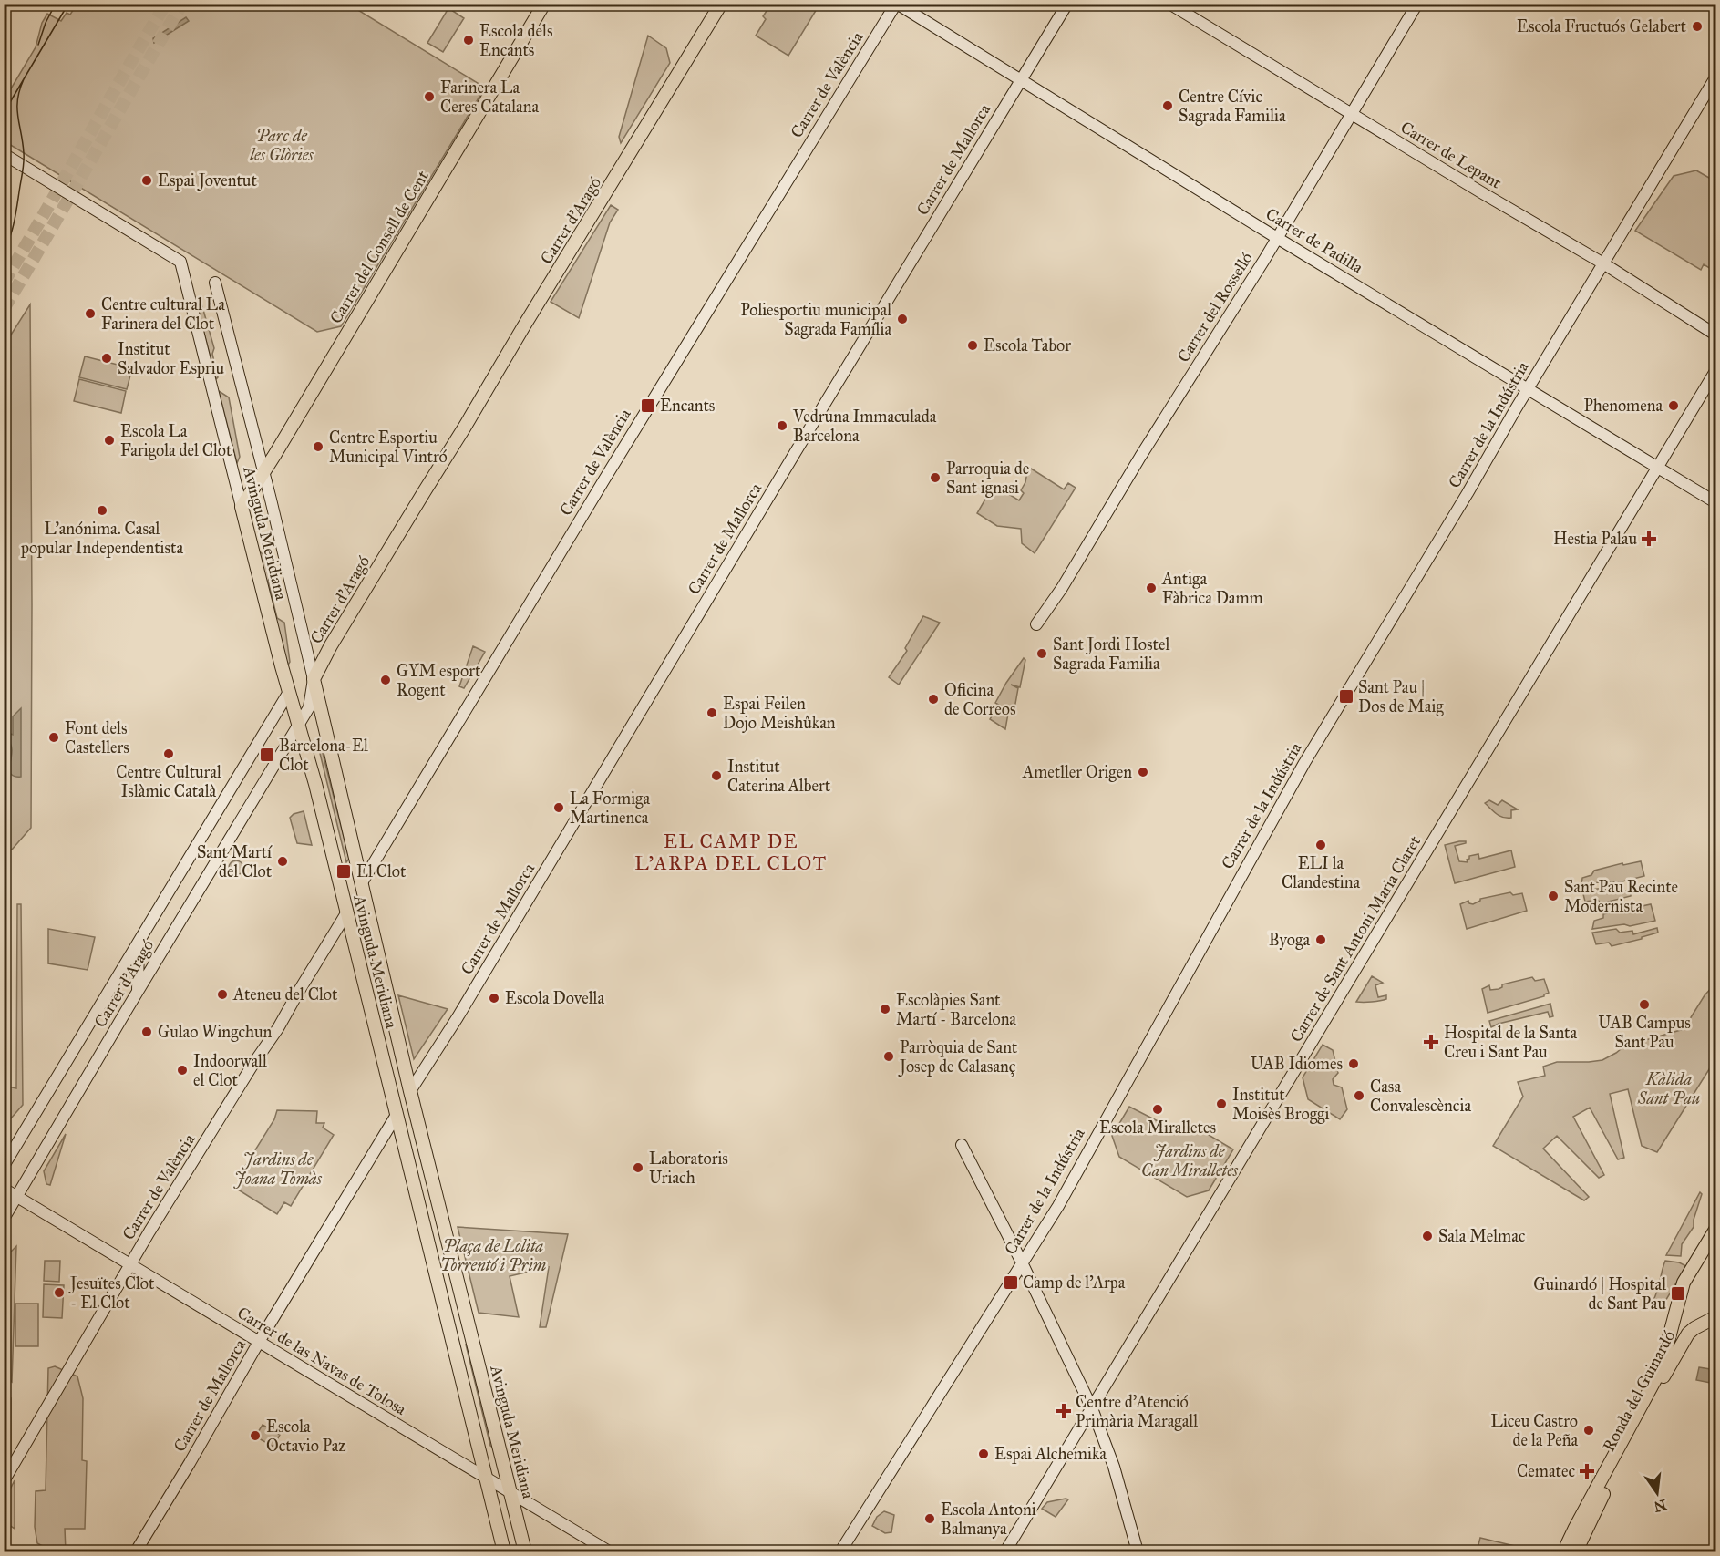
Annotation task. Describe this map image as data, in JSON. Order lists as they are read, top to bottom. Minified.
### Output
{"streets":{"main road":["Carrer de València","Carrer de Lepant","Carrer de Mallorca","Carrer d'Aragó","Carrer de Padilla","Carrer del Consell de Cent","Carrer del Rosselló","Carrer de la Indústria","Avinguda Meridiana","Carrer de Sant Antoni Maria Claret","Carrer de las Navas de Tolosa","Ronda del Guinardó"]},"crossings":[["Carrer de València","Carrer de Padilla"],["Carrer de València","Avinguda Meridiana"],["Carrer de València","Carrer de las Navas de Tolosa"],["Carrer de Lepant","Carrer del Rosselló"],["Carrer de Lepant","Carrer de la Indústria"],["Carrer de Mallorca","Carrer de Padilla"],["Carrer de Mallorca","Avinguda Meridiana"],["Carrer de Mallorca","Carrer de las Navas de Tolosa"],["Carrer d'Aragó","Avinguda Meridiana"],["Carrer d'Aragó","Carrer de las Navas de Tolosa"],["Carrer de Padilla","Carrer del Rosselló"],["Carrer de Padilla","Carrer de la Indústria"],["Carrer de Padilla","Carrer de Sant Antoni Maria Claret"],["Carrer del Consell de Cent","Avinguda Meridiana"],["Avinguda Meridiana","Carrer de las Navas de Tolosa"]],"districts":["EL CAMP DE L'ARPA DEL CLOT"],"parks":["Parc de les Glòries","Kàlida Sant Pau","Jardins de Can Miralletes","Jardins de Joana Tomàs","Plaça de Lolita Torrentó i Prim"],"places":{"other":["Escola Fructuós Gelabert","Escola dels Encants","Farinera La Ceres Catalana","Centre Cívic Sagrada Familia","Espai Joventut","Centre cultural La Farinera del Clot","Poliesportiu municipal Sagrada Família","Escola Tabor","Institut Salvador Espriu","Phenomena","Vedruna Immaculada Barcelona","Escola La Farigola del Clot","Centre Esportiu Municipal Vintró","Parroquia de Sant ignasi","L'anónima. Casal popular Independentista","Antiga Fàbrica Damm","Sant Jordi Hostel Sagrada Familia","GYM esport Rogent","Oficina de Correos","Espai Feilen Dojo Meishûkan","Font dels Castellers","Centre Cultural Islàmic Català","Ametller Origen","Institut Caterina Albert","La Formiga Martinenca","ELI la Clandestina","Sant Martí del Clot","Sant Pau Recinte Modernista","Byoga","Ateneu del Clot","Escola Dovella","UAB Campus Sant Pau","Escolàpies Sant Martí - Barcelona","Gulao Wingchun","Parròquia de Sant Josep de Calasanç","UAB Idiomes","Indoorwall el Clot","Casa Convalescència","Institut Moisès Broggi","Escola Miralletes","Laboratoris Uriach","Sala Melmac","Jesuïtes Clot - El Clot","Liceu Castro de la Peña","Escola Octavio Paz","Espai Alchemika","Escola Antoni Balmanya"],"transit":["Encants","Sant Pau | Dos de Maig","Barcelona-El Clot","El Clot","Camp de l'Arpa","Guinardó | Hospital de Sant Pau"],"health":["Hestia Palau","Hospital de la Santa Creu i Sant Pau","Centre d'Atenció Primària Maragall","Cematec"]},"north":"bottom"}
